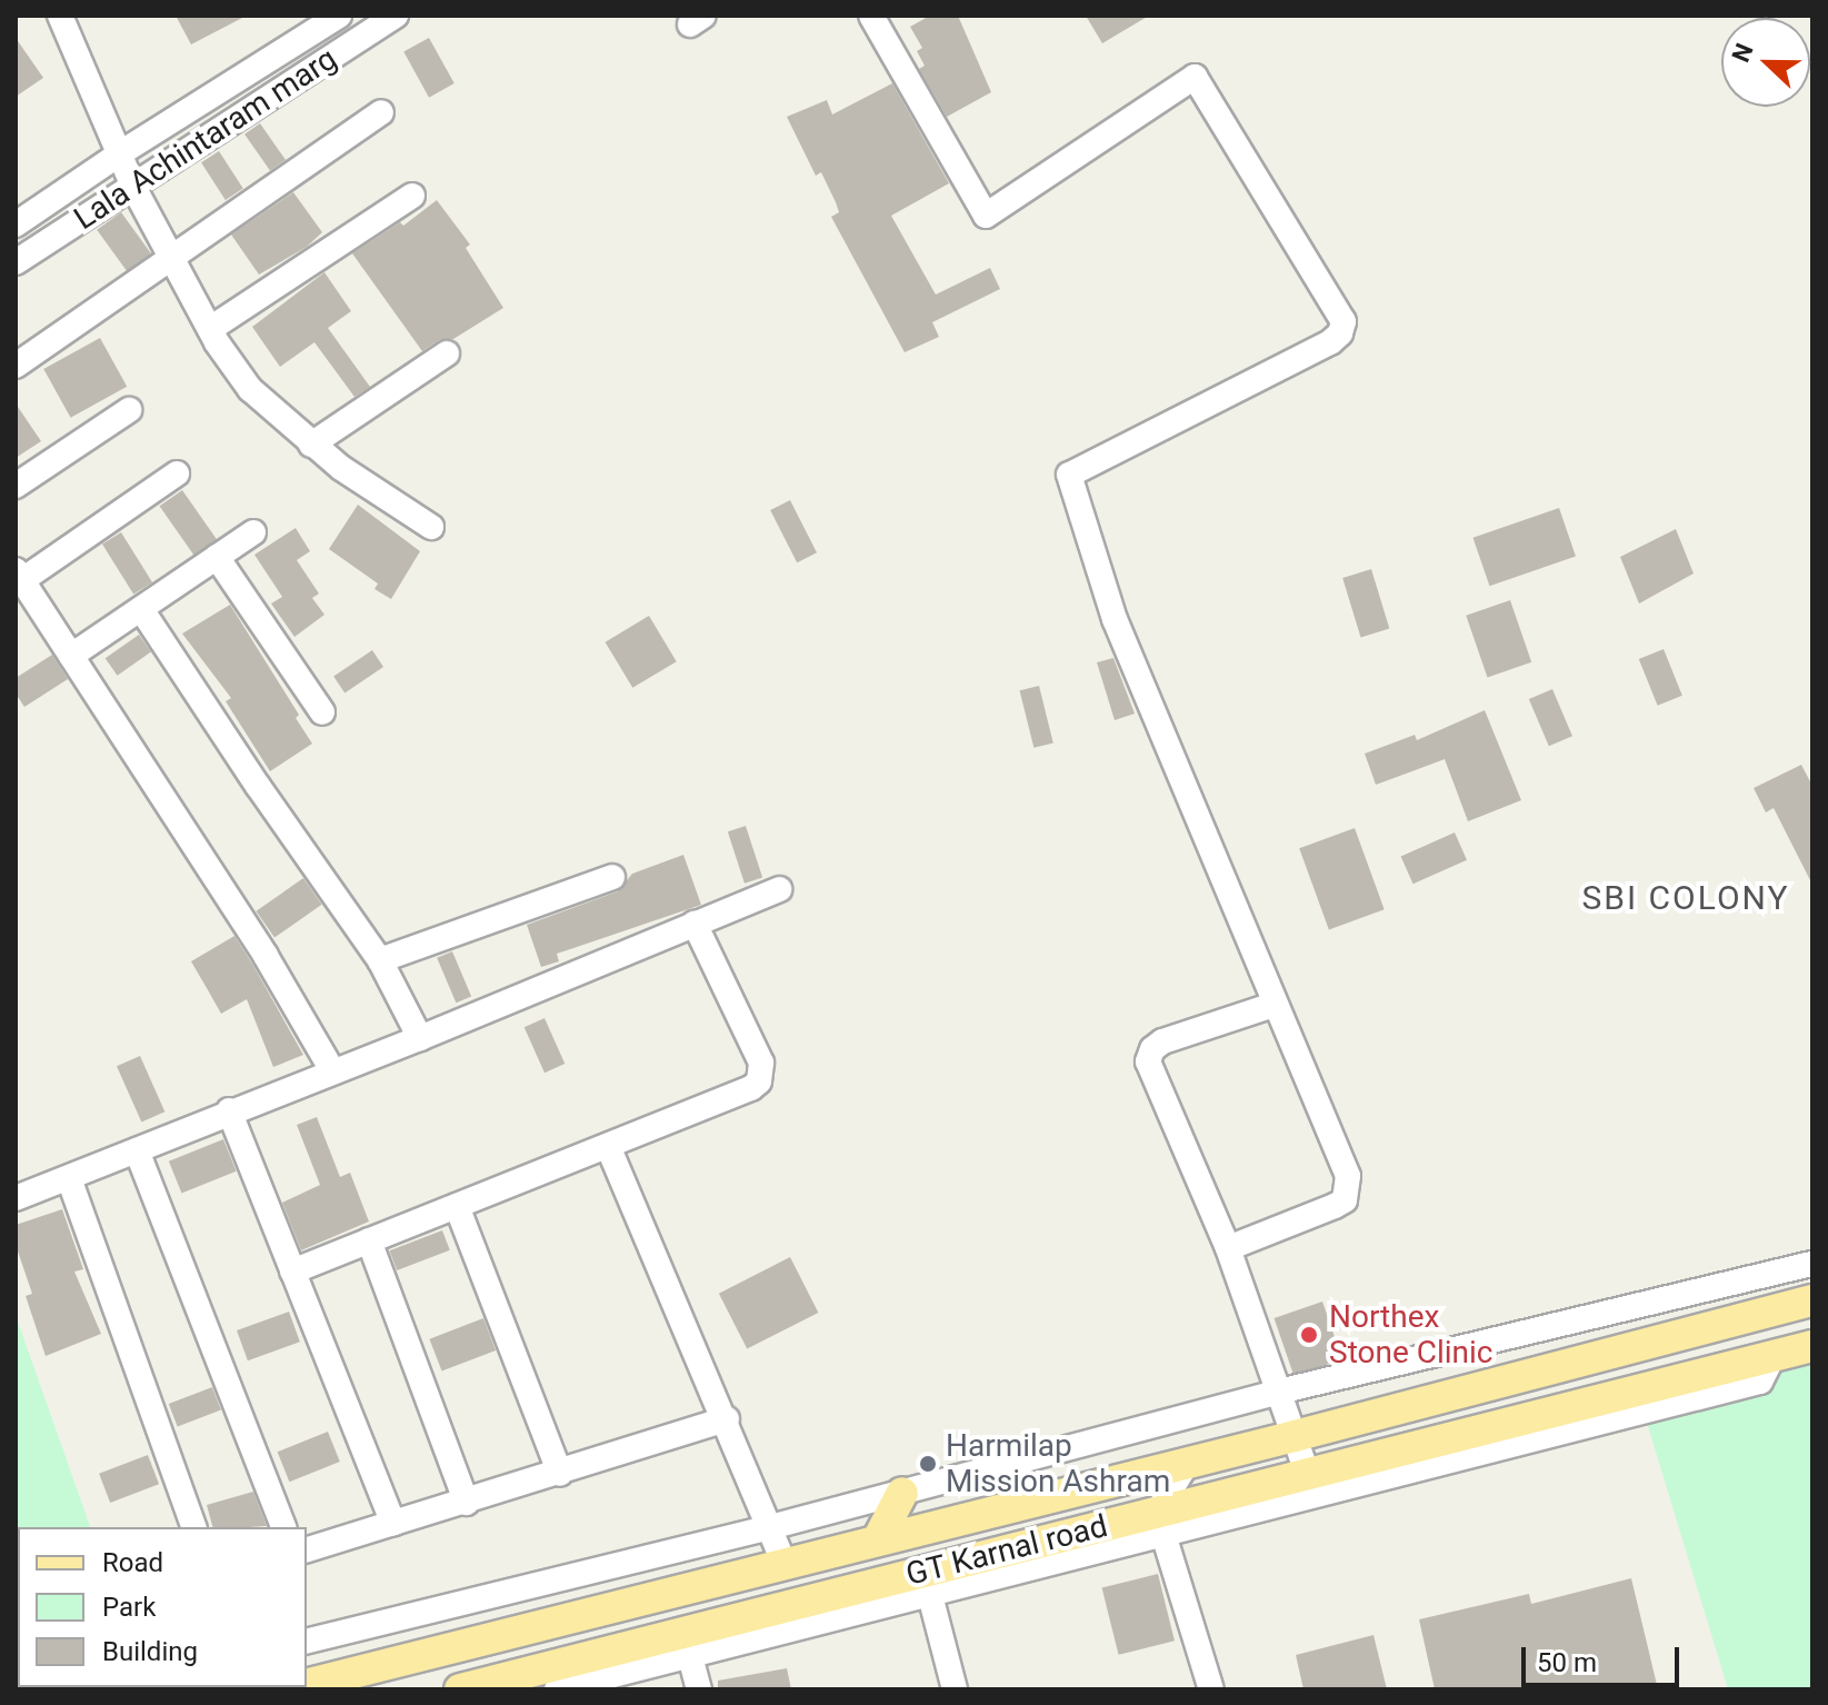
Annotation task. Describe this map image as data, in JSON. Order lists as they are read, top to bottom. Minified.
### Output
{"streets":{"main road":["GT Karnal road"],"street":["Lala Achintaram marg"]},"districts":["SBI COLONY"],"places":["Northex Stone Clinic","Harmilap Mission Ashram"],"legend":["Road","Park","Building"],"scale_bar":"50 m","north":"left"}
